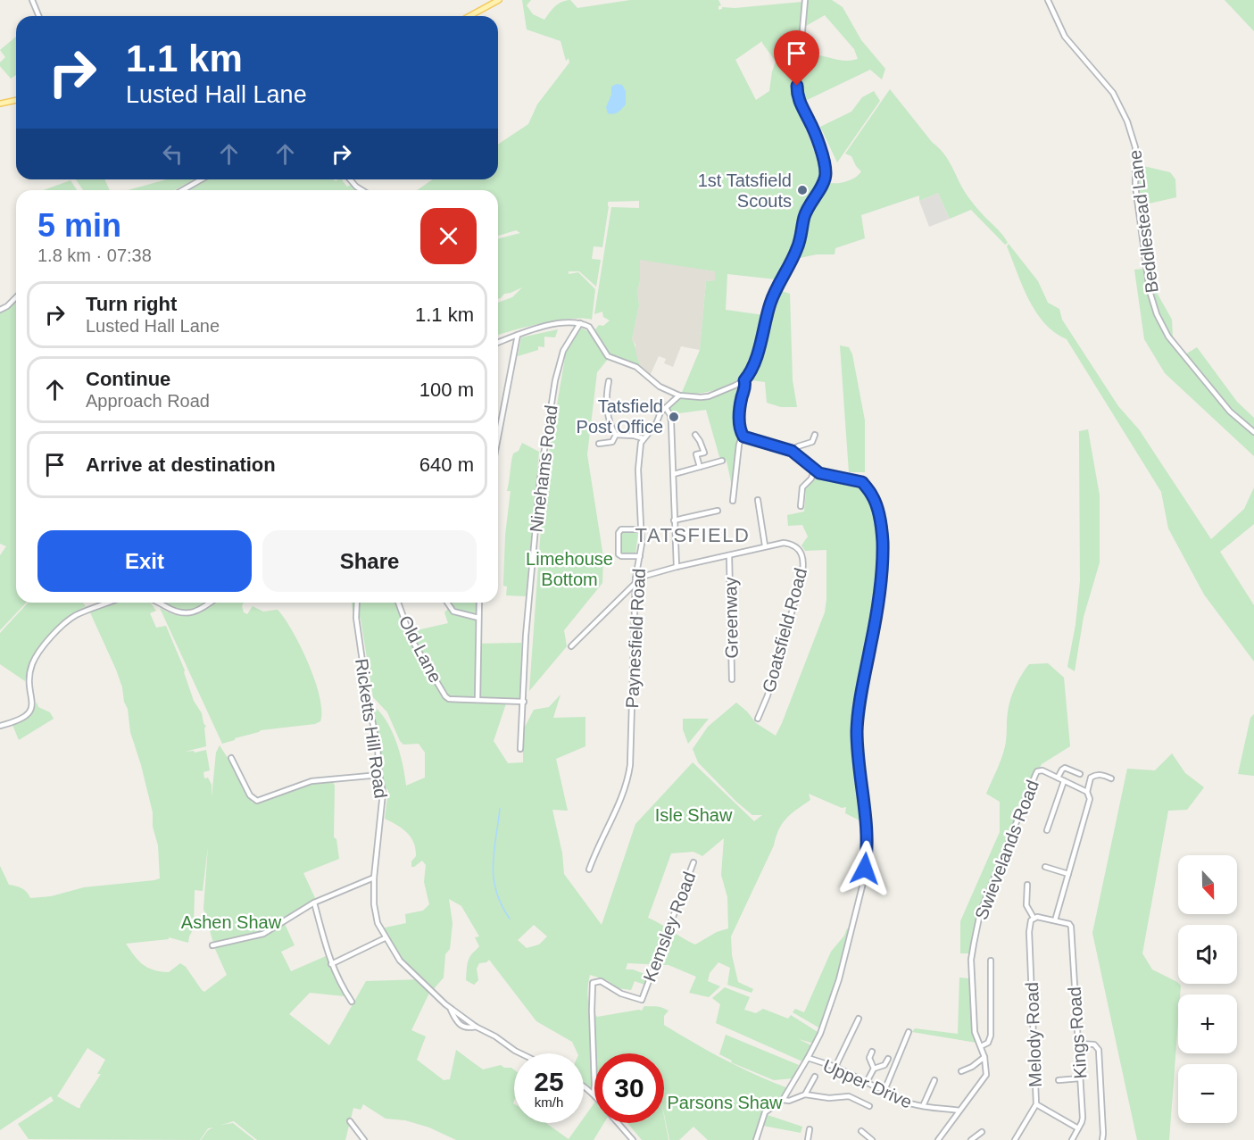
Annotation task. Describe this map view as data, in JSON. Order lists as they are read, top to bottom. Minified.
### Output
{"streets":{"street":["Beddlestead Lane","Ninehams Road","Greenway","Goatsfield Road","Paynesfield Road","Old Lane","Ricketts Hill Road","Swievelands Road","Kemsley Road","Kings Road","Melody Road","Upper Drive"]},"crossings":[["Greenway","Goatsfield Road"],["Goatsfield Road","Paynesfield Road"],["Swievelands Road","Upper Drive"]],"districts":["TATSFIELD"],"parks":["Limehouse Bottom","Isle Shaw","Ashen Shaw","Parsons Shaw"],"places":["1st Tatsfield Scouts","Tatsfield Post Office"],"north":"bottom","page":{"turn":["1.1 km","Lusted Hall Lane"],"heading":["5 min","1.8 km · 07:38"],"list":[{"name":"Turn right","note":"Lusted Hall Lane","value":"1.1 km"},{"name":"Continue","note":"Approach Road","value":"100 m"},{"name":"Arrive at destination","value":"640 m"}],"buttons":["Exit","Share"],"map_buttons":["+","−"],"speed":"25 km/h","limit":"30"}}
